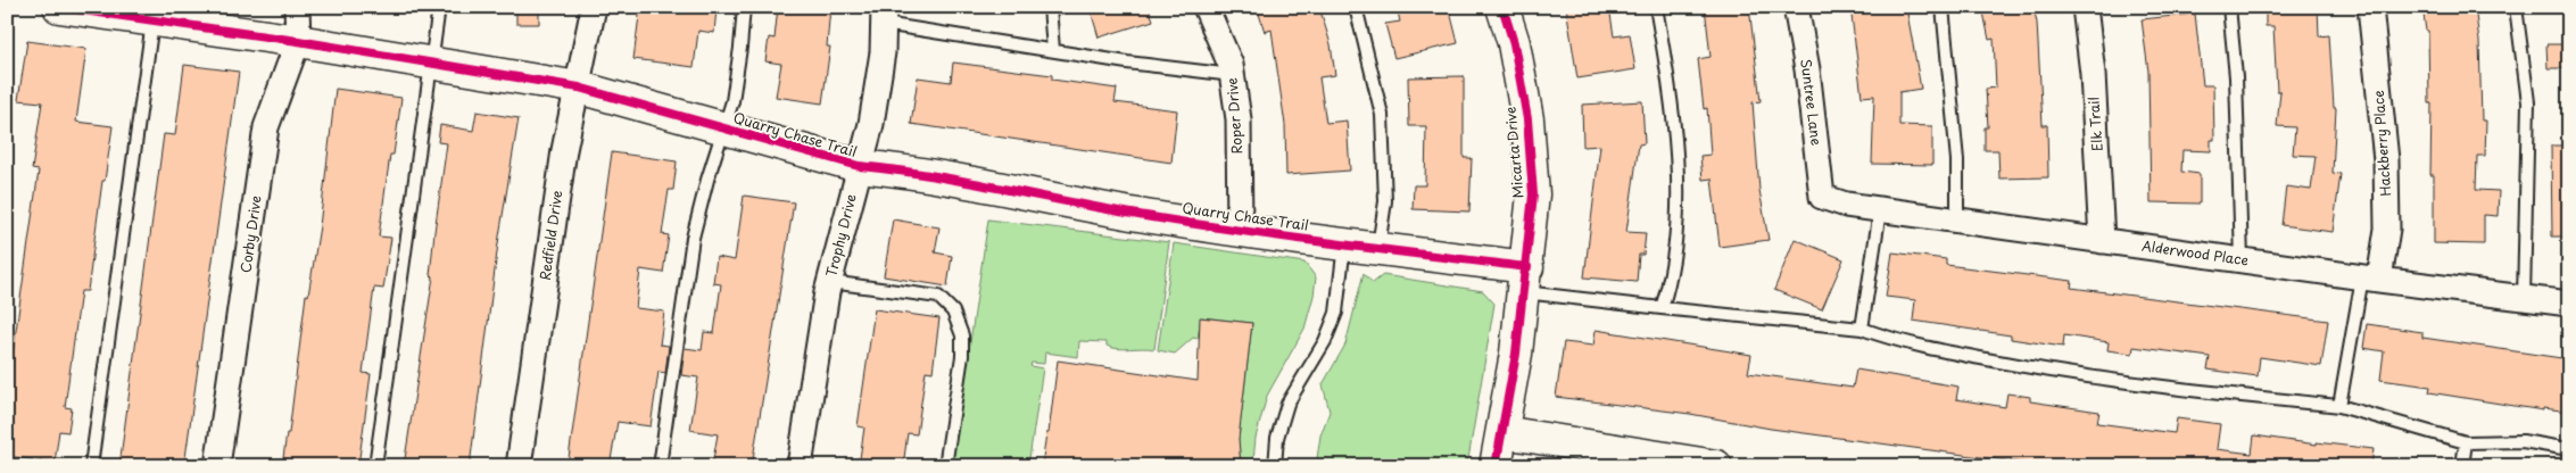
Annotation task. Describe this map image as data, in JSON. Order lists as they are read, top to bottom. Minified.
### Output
{"streets":{"street":["Suntree Lane","Roper Drive","Elk Trail","Quarry Chase Trail","Hackberry Place","Micarta Drive","Corby Drive","Redfield Drive","Trophy Drive","Alderwood Place"]},"crossings":[["Suntree Lane","Alderwood Place"],["Roper Drive","Quarry Chase Trail"],["Elk Trail","Alderwood Place"],["Quarry Chase Trail","Micarta Drive"],["Quarry Chase Trail","Corby Drive"],["Quarry Chase Trail","Redfield Drive"],["Quarry Chase Trail","Trophy Drive"],["Hackberry Place","Alderwood Place"]]}
